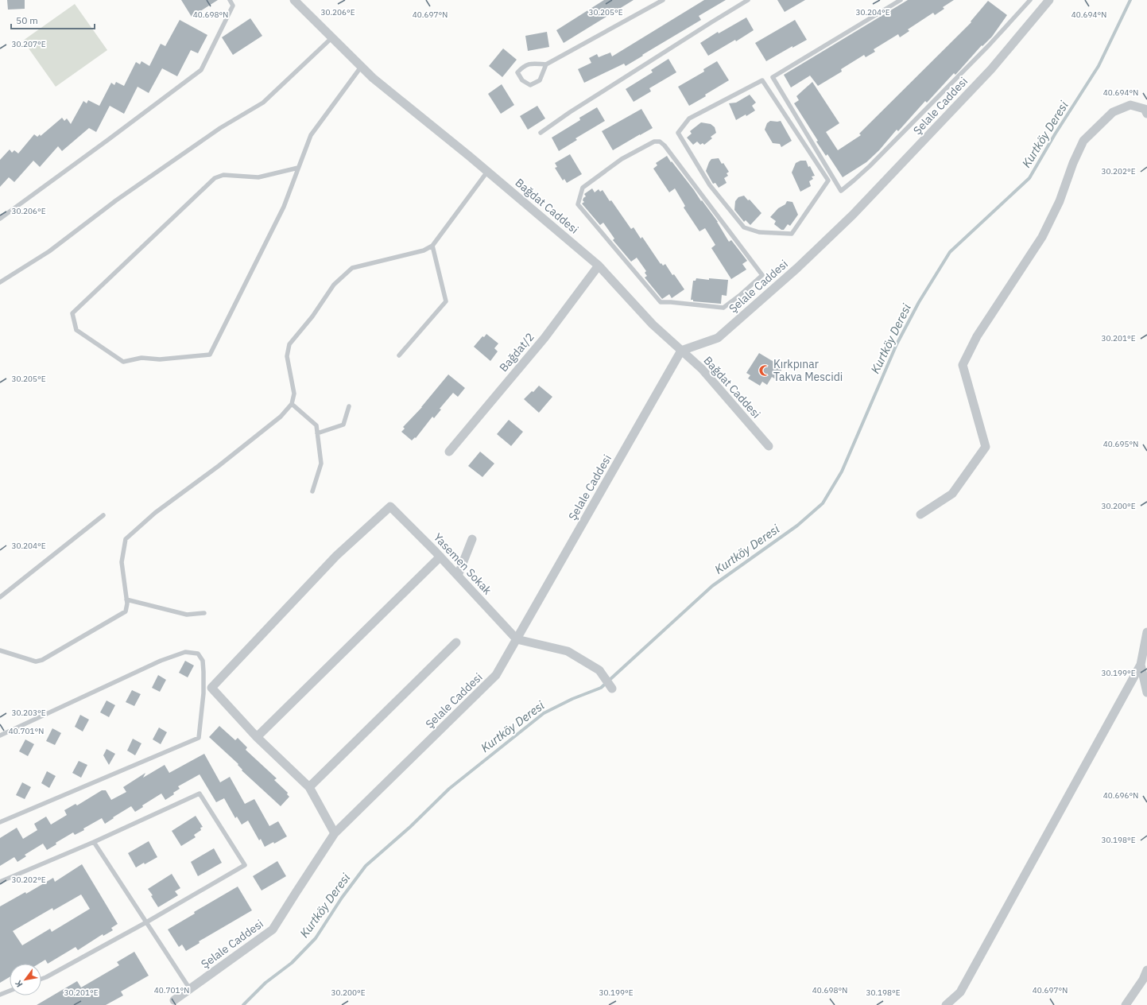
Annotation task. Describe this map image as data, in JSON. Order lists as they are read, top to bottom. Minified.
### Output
{"streets":{"street":["Şelale Caddesi","Bağdat Caddesi","Bağdat/2","Yasemen Sokak"]},"crossings":[["Şelale Caddesi","Bağdat Caddesi"],["Şelale Caddesi","Yasemen Sokak"],["Bağdat Caddesi","Bağdat/2"]],"water":["Kurtköy Deresi"],"places":{"mosque":["Kırkpınar Takva Mescidi"]},"scale_bar":"50 m","north":"bottom left","coordinates":["30.206°E","30.204°E","30.205°E","40.698°N","40.697°N","40.694°N","30.207°E","30.202°E","30.201°E","40.695°N","30.200°E","30.199°E","30.203°E","40.701°N","40.696°N","30.198°E"]}
